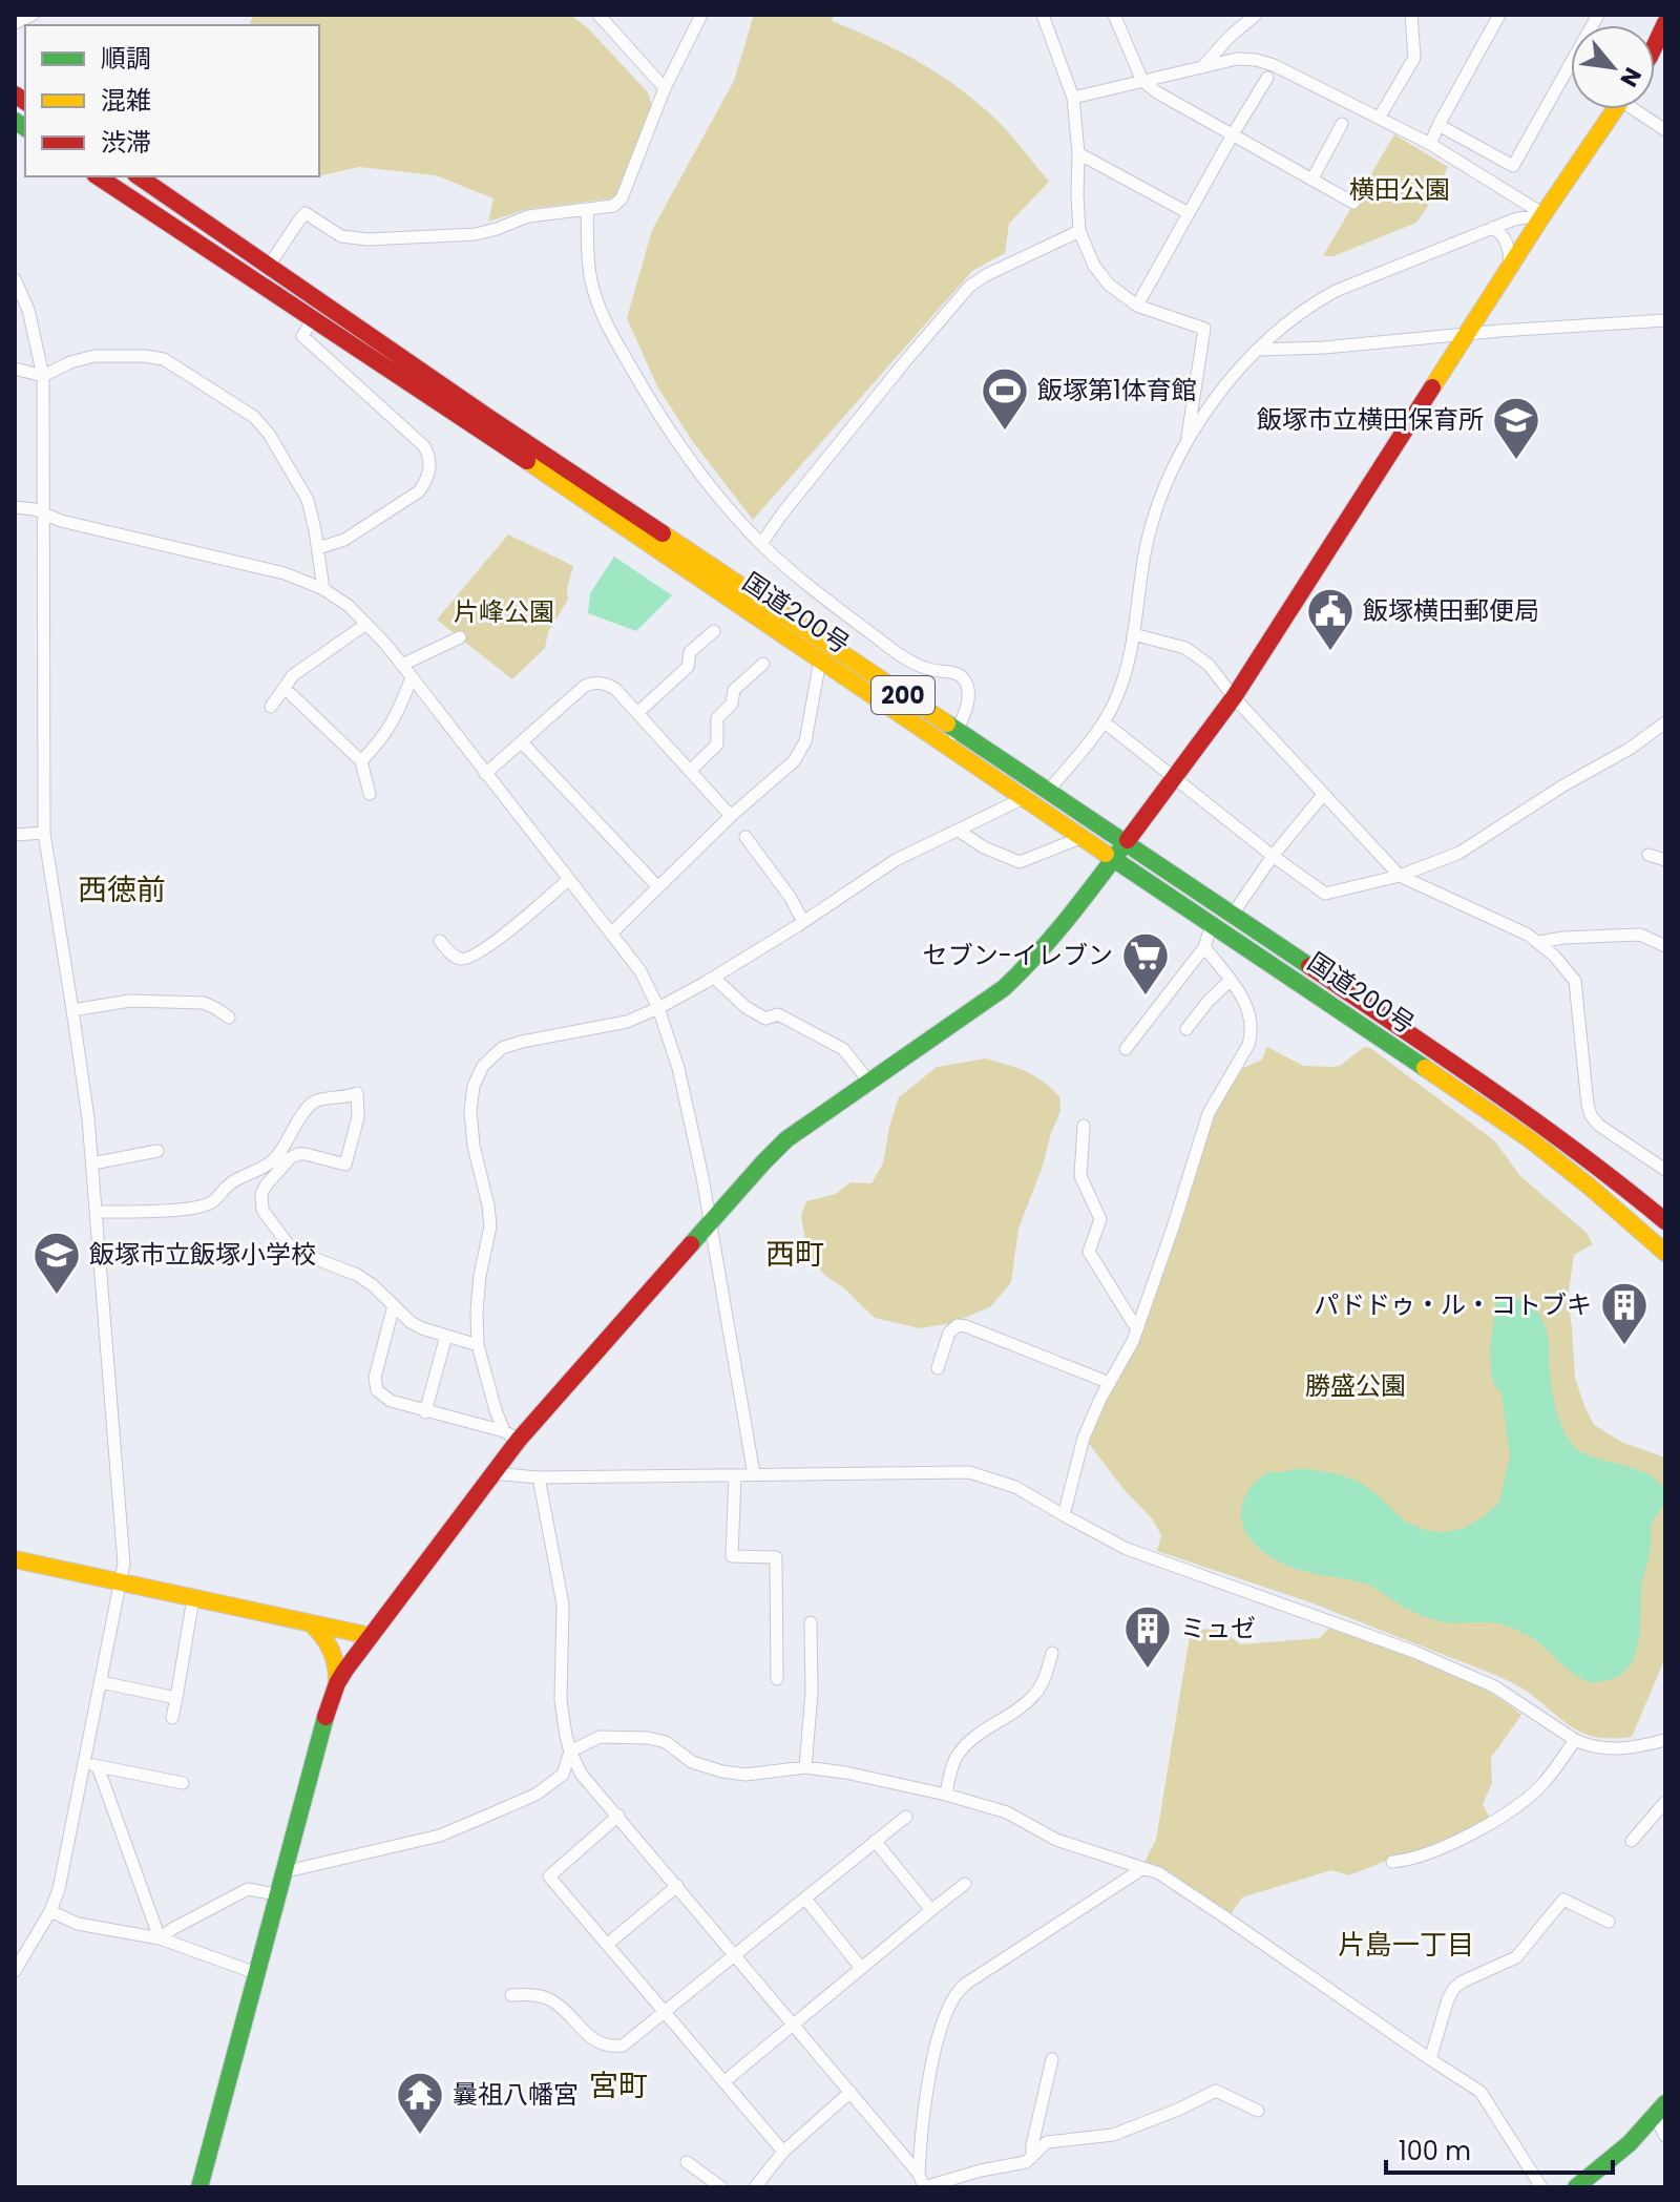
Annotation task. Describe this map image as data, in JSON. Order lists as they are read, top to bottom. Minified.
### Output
{"streets":{"main road":["国道200号","200"]},"districts":["西徳前","西町","片島一丁目","宮町"],"parks":["横田公園","片峰公園","勝盛公園"],"places":{"sports":["飯塚第1体育館"],"school or university":["飯塚市立横田保育所","飯塚市立飯塚小学校"],"public building":["飯塚横田郵便局"],"supermarket":["セブン-イレブン"],"building":["パドドゥ・ル・コトブキ","ミュゼ"],"temple":["曩祖八幡宮"]},"legend":["順調","混雑","渋滞"],"scale_bar":"100 m","north":"bottom right"}
